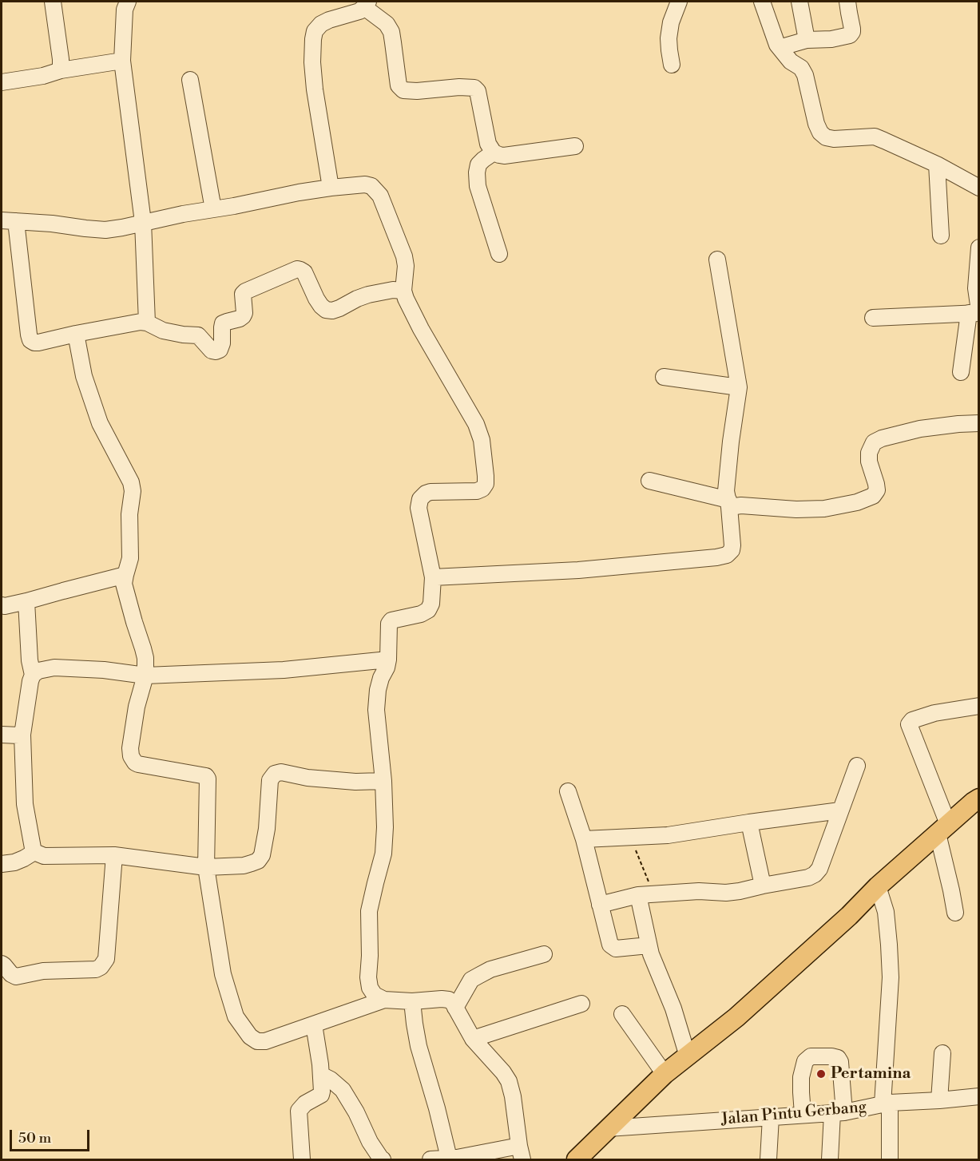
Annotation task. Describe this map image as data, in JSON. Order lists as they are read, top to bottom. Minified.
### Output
{"streets":{"street":["Jalan Pintu Gerbang"]},"places":["Pertamina"],"scale_bar":"50 m"}
